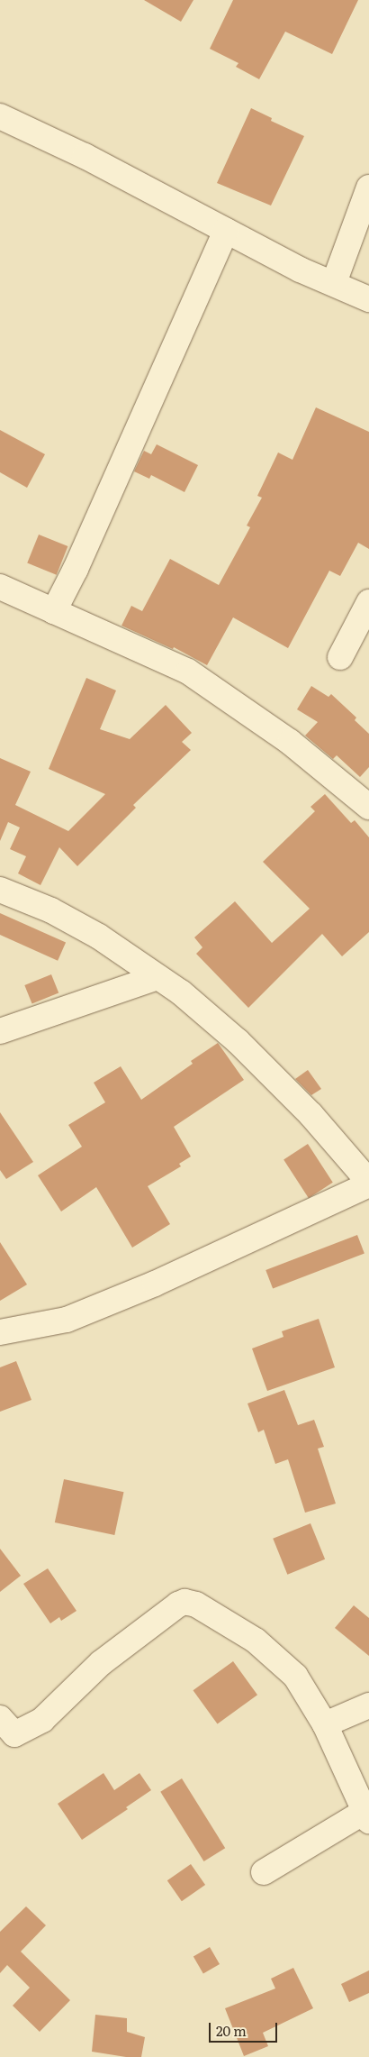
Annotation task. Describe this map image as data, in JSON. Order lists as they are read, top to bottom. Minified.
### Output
{"scale_bar":"20 m"}
